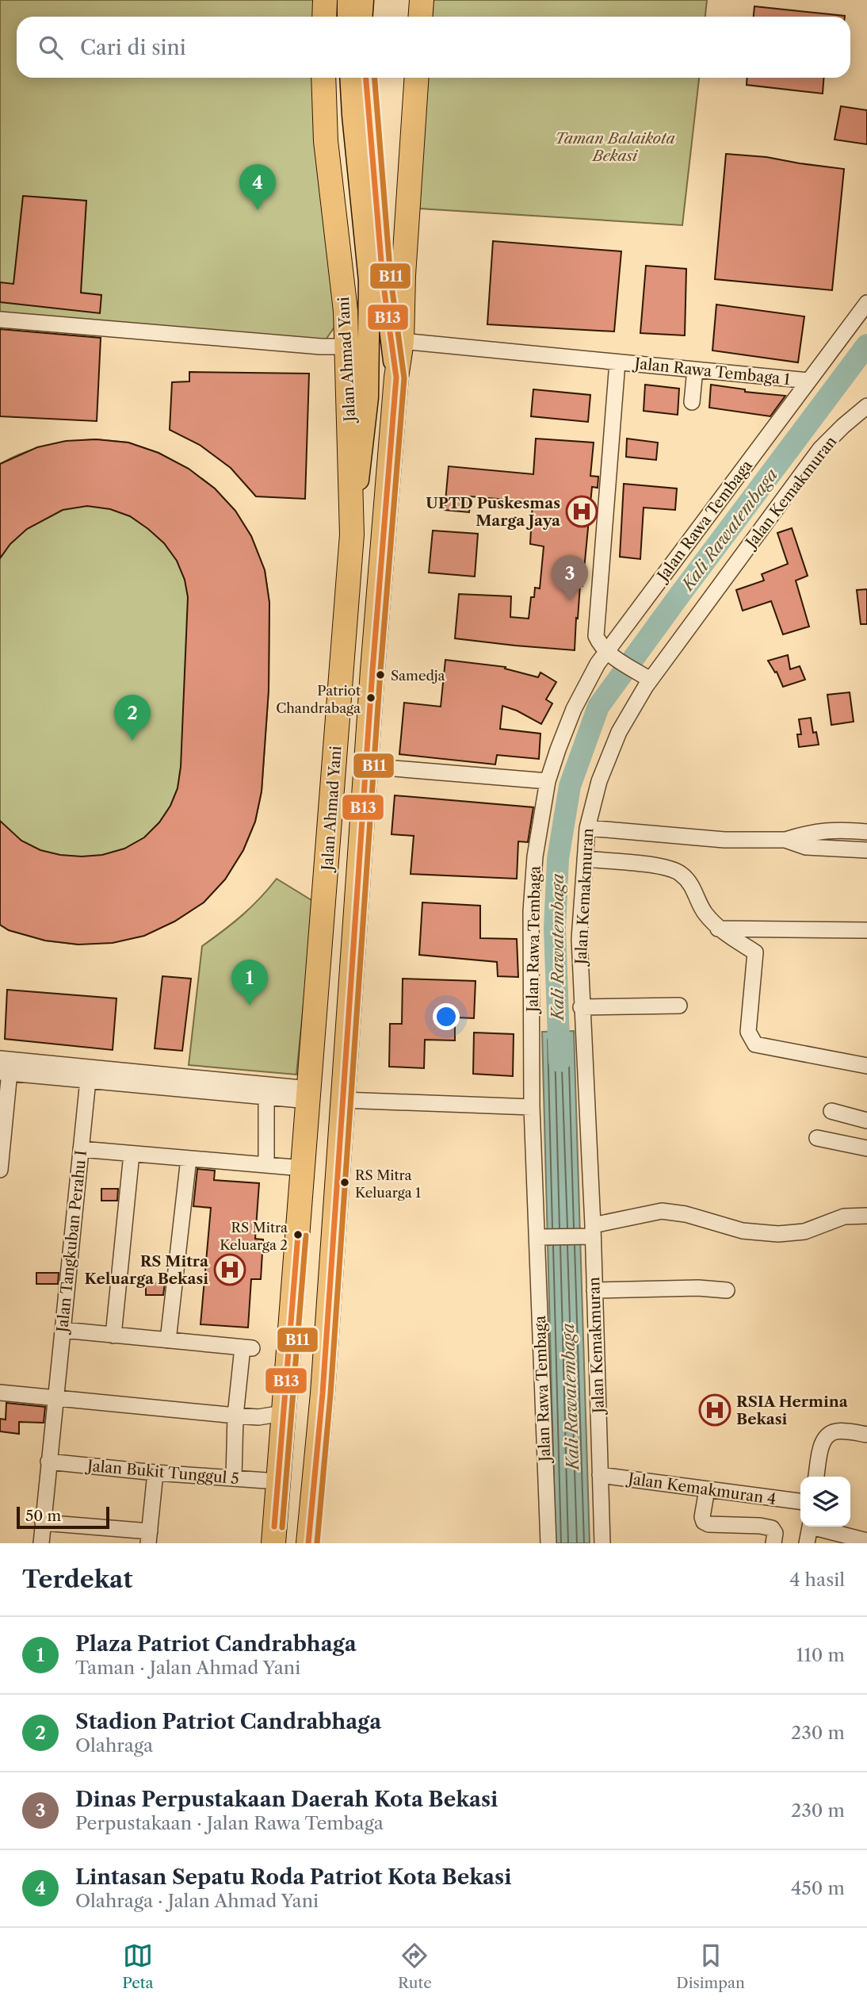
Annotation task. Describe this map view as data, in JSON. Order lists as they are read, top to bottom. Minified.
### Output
{"streets":{"highway":["Jalan Ahmad Yani"],"street":["Jalan Rawa Tembaga 1","Jalan Kemakmuran","Jalan Rawa Tembaga","Jalan Tangkuban Perahu I","Jalan Bukit Tunggul 5","Jalan Kemakmuran 4"]},"crossings":[["Jalan Ahmad Yani","Jalan Rawa Tembaga 1"],["Jalan Ahmad Yani","Jalan Bukit Tunggul 5"],["Jalan Rawa Tembaga 1","Jalan Rawa Tembaga"],["Jalan Kemakmuran","Jalan Kemakmuran 4"],["Jalan Tangkuban Perahu I","Jalan Bukit Tunggul 5"]],"water":["Kali Rawatembaga"],"parks":["Taman Balaikota Bekasi"],"places":{"hospital":["UPTD Puskesmas Marga Jaya","RS Mitra Keluarga Bekasi","RSIA Hermina Bekasi"],"other":["Samedja","Patriot Chandrabaga","RS Mitra Keluarga 1","RS Mitra Keluarga 2"]},"lines":["transit line B13","transit line B11"],"scale_bar":"50 m","page":{"search":"Cari di sini","pins":["4","3","2","1"],"scale":"50 m","heading":["Terdekat","4 hasil"],"list":[{"mark":"1","name":"Plaza Patriot Candrabhaga","note":"Taman · Jalan Ahmad Yani","value":"110 m"},{"mark":"2","name":"Stadion Patriot Candrabhaga","note":"Olahraga","value":"230 m"},{"mark":"3","name":"Dinas Perpustakaan Daerah Kota Bekasi","note":"Perpustakaan · Jalan Rawa Tembaga","value":"230 m"},{"mark":"4","name":"Lintasan Sepatu Roda Patriot Kota Bekasi","note":"Olahraga · Jalan Ahmad Yani","value":"450 m"}],"nav":["Peta","Rute","Disimpan"]}}
